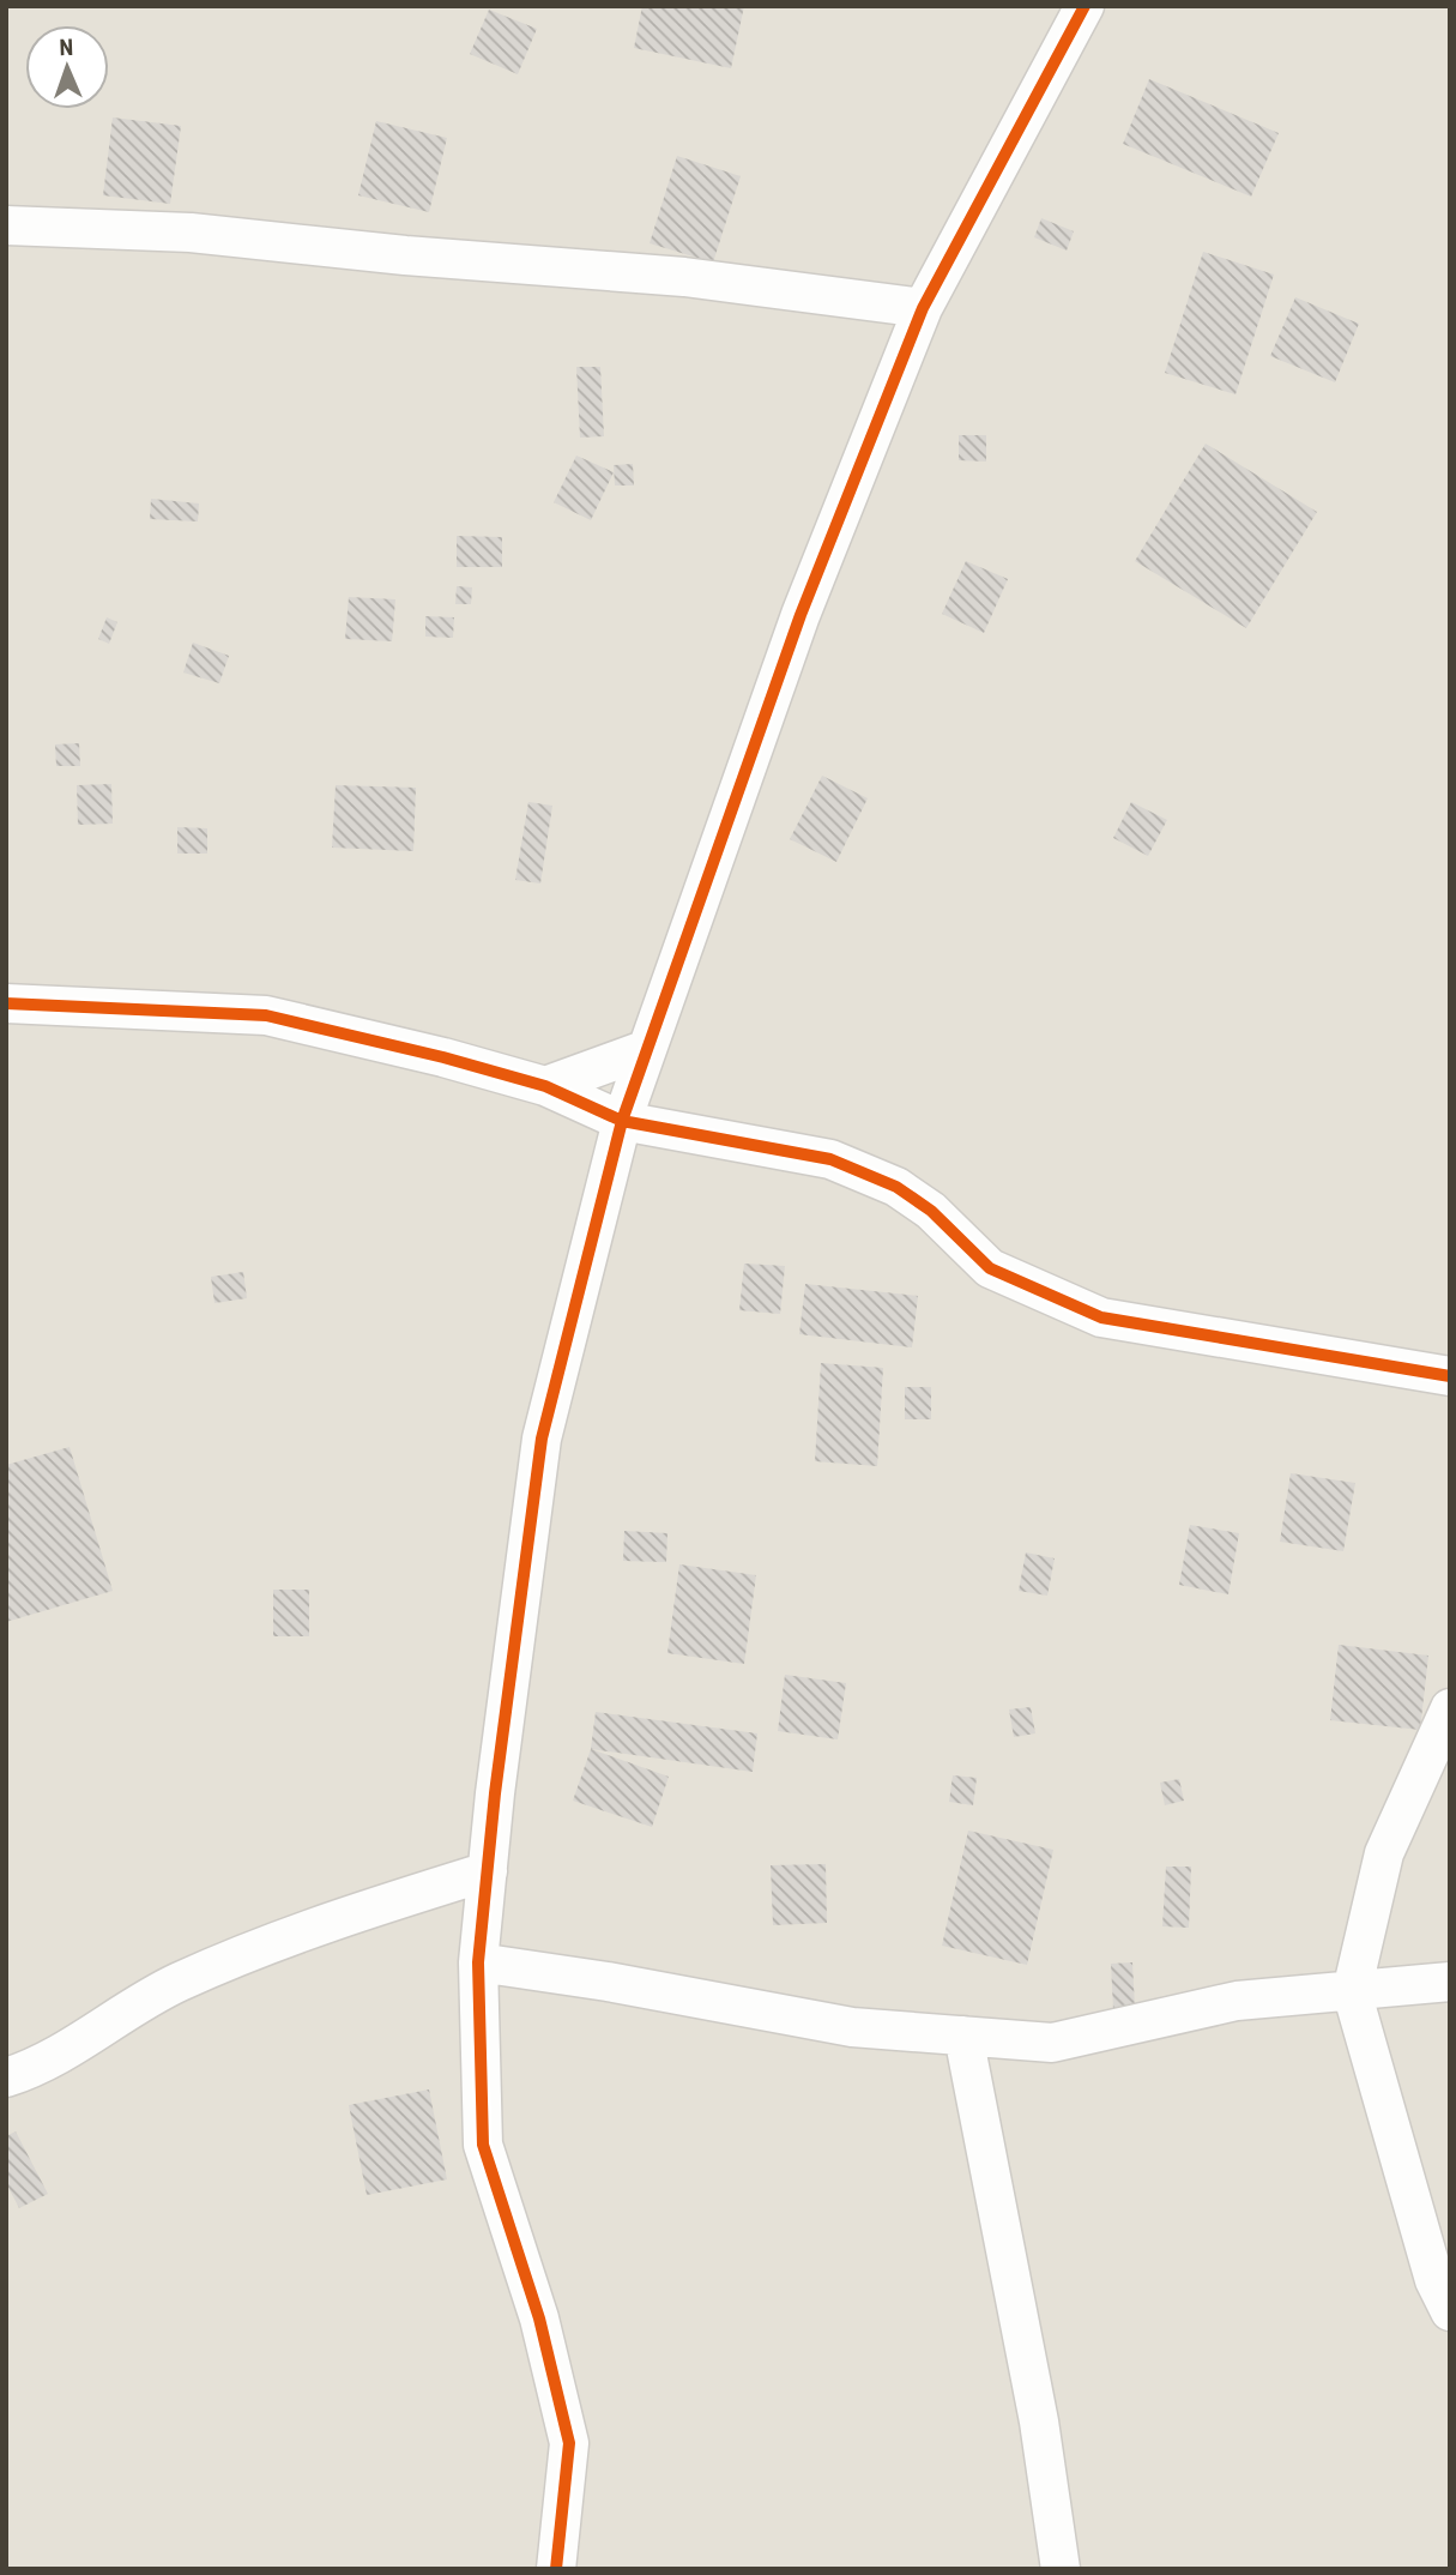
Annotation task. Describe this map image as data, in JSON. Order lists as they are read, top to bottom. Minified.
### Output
{"north":"top"}
